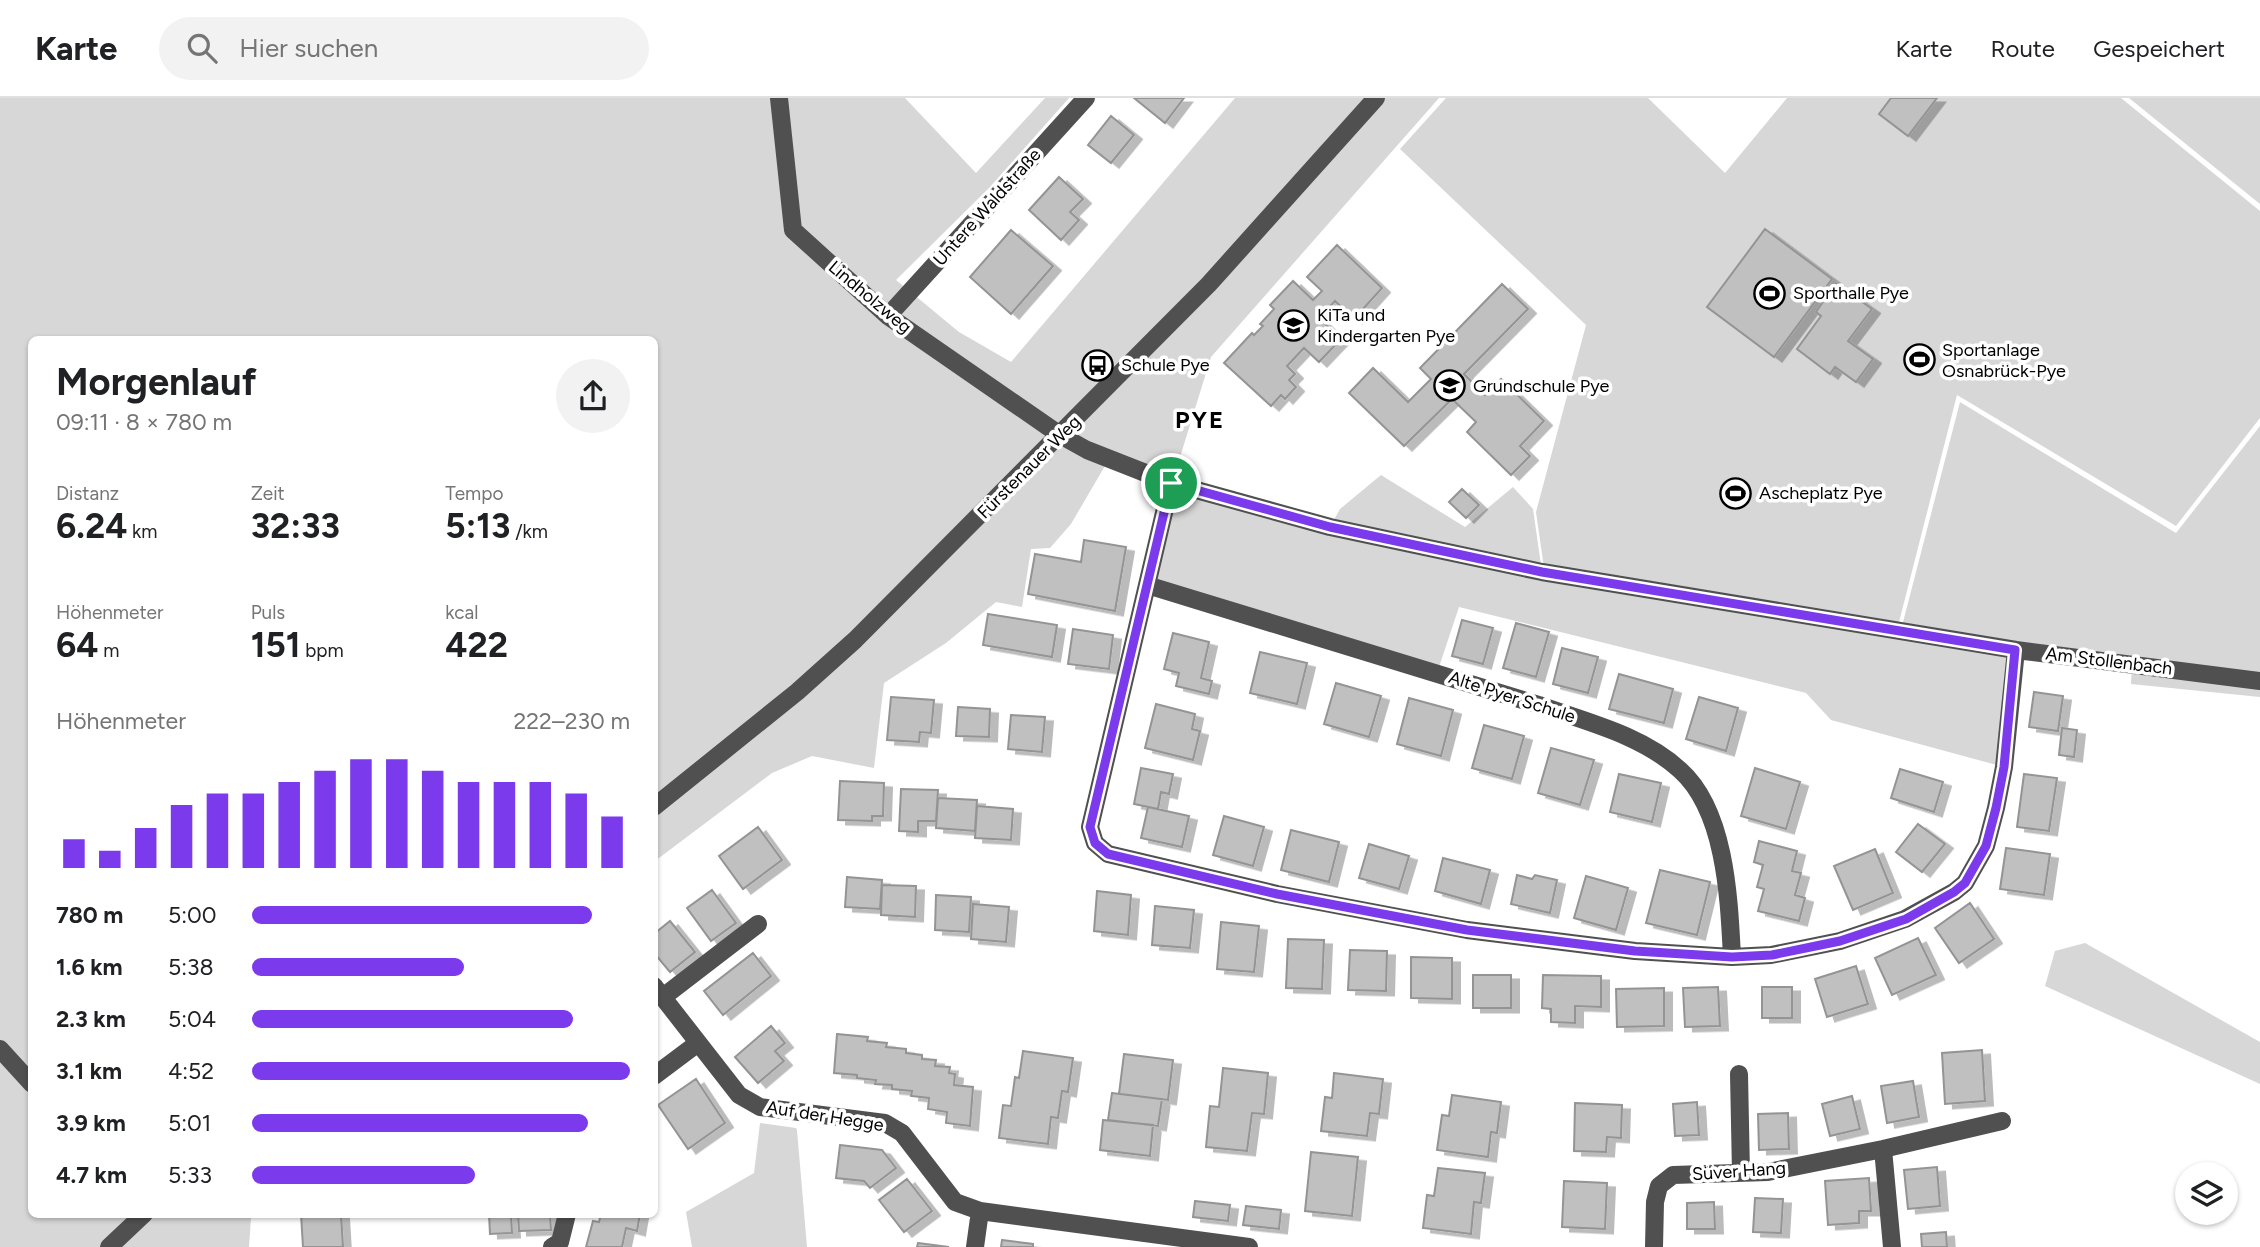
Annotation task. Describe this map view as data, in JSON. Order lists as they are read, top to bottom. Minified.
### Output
{"streets":{"street":["Untere Waldstraße","Lindholzweg","Fürstenauer Weg","Am Stollenbach","Alte Pyer Schule","Auf der Hegge","Süver Hang"]},"crossings":[["Untere Waldstraße","Lindholzweg"],["Lindholzweg","Fürstenauer Weg"],["Lindholzweg","Am Stollenbach"],["Fürstenauer Weg","Am Stollenbach"]],"districts":["PYE"],"places":{"sports":["Sporthalle Pye","Sportanlage Osnabrück-Pye","Ascheplatz Pye"],"school or university":["KiTa und Kindergarten Pye","Grundschule Pye"],"bus stop":["Schule Pye"]},"page":{"header":"Karte","search":"Hier suchen","nav":["Karte","Route","Gespeichert"],"heading":["Morgenlauf","09:11 · 8 × 780 m"],"stats":[["Distanz","6.24 km"],["Zeit","32:33"],["Tempo","5:13 /km"],["Höhenmeter","64 m"],["Puls","151 bpm"],["kcal","422"]],"chart":["Höhenmeter","222–230 m"],"list":[{"name":"780 m","note":"5:00"},{"name":"1.6 km","note":"5:38"},{"name":"2.3 km","note":"5:04"},{"name":"3.1 km","note":"4:52"},{"name":"3.9 km","note":"5:01"},{"name":"4.7 km","note":"5:33"}]}}
